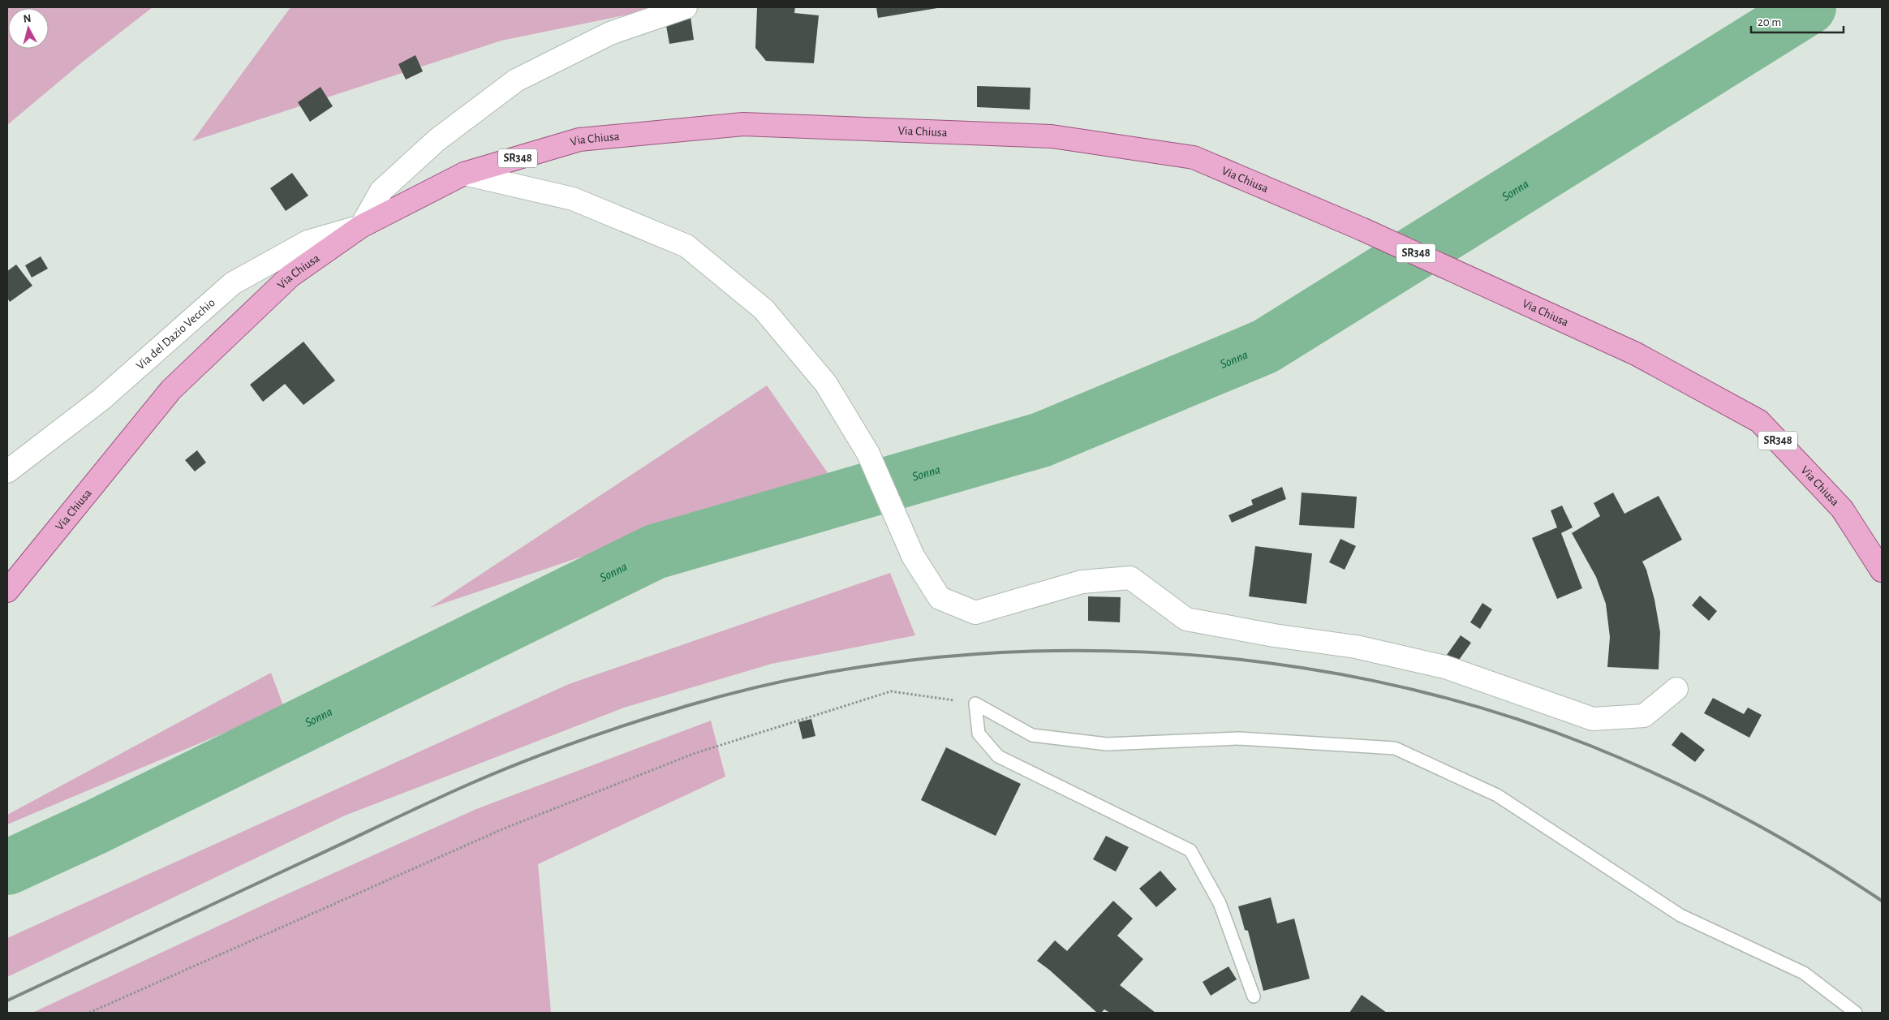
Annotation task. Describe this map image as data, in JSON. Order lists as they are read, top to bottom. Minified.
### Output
{"streets":{"main road":["Via Chiusa","SR348"],"street":["Via del Dazio Vecchio"]},"crossings":[["Via Chiusa","Via del Dazio Vecchio"]],"water":["Sonna"],"scale_bar":"20 m","north":"top"}
